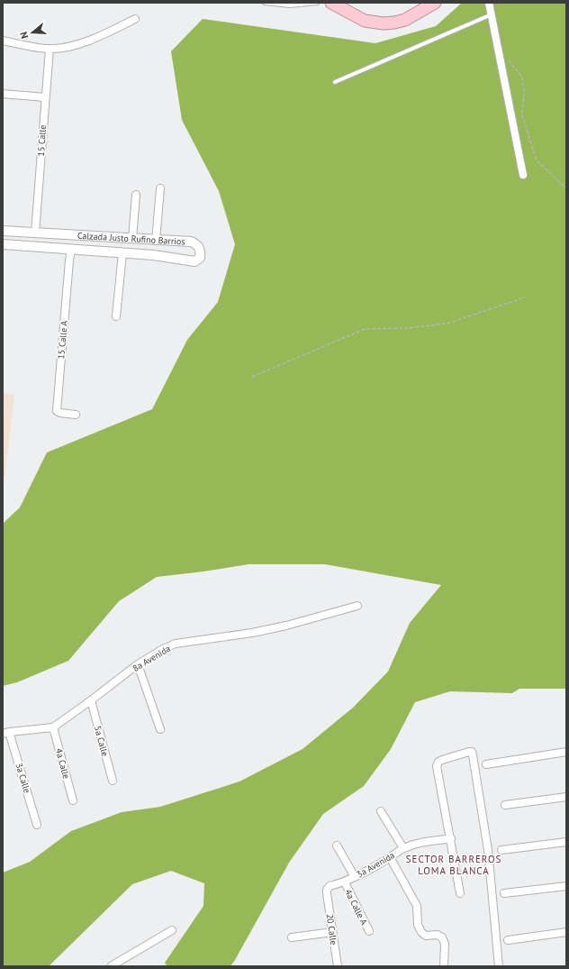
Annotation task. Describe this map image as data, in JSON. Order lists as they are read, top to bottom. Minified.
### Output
{"streets":{"street":["15 Calle","Calzada Justo Rufino Barrios","15 Calle A","8a Avenida","5a Calle","4a Calle","3a Calle","3a Avenida","4a Calle A","20 Calle"]},"crossings":[["15 Calle","Calzada Justo Rufino Barrios"],["Calzada Justo Rufino Barrios","15 Calle A"],["8a Avenida","5a Calle"],["8a Avenida","4a Calle"],["8a Avenida","3a Calle"],["3a Avenida","4a Calle A"],["3a Avenida","20 Calle"]],"districts":["SECTOR BARREROS LOMA BLANCA"],"north":"left"}
